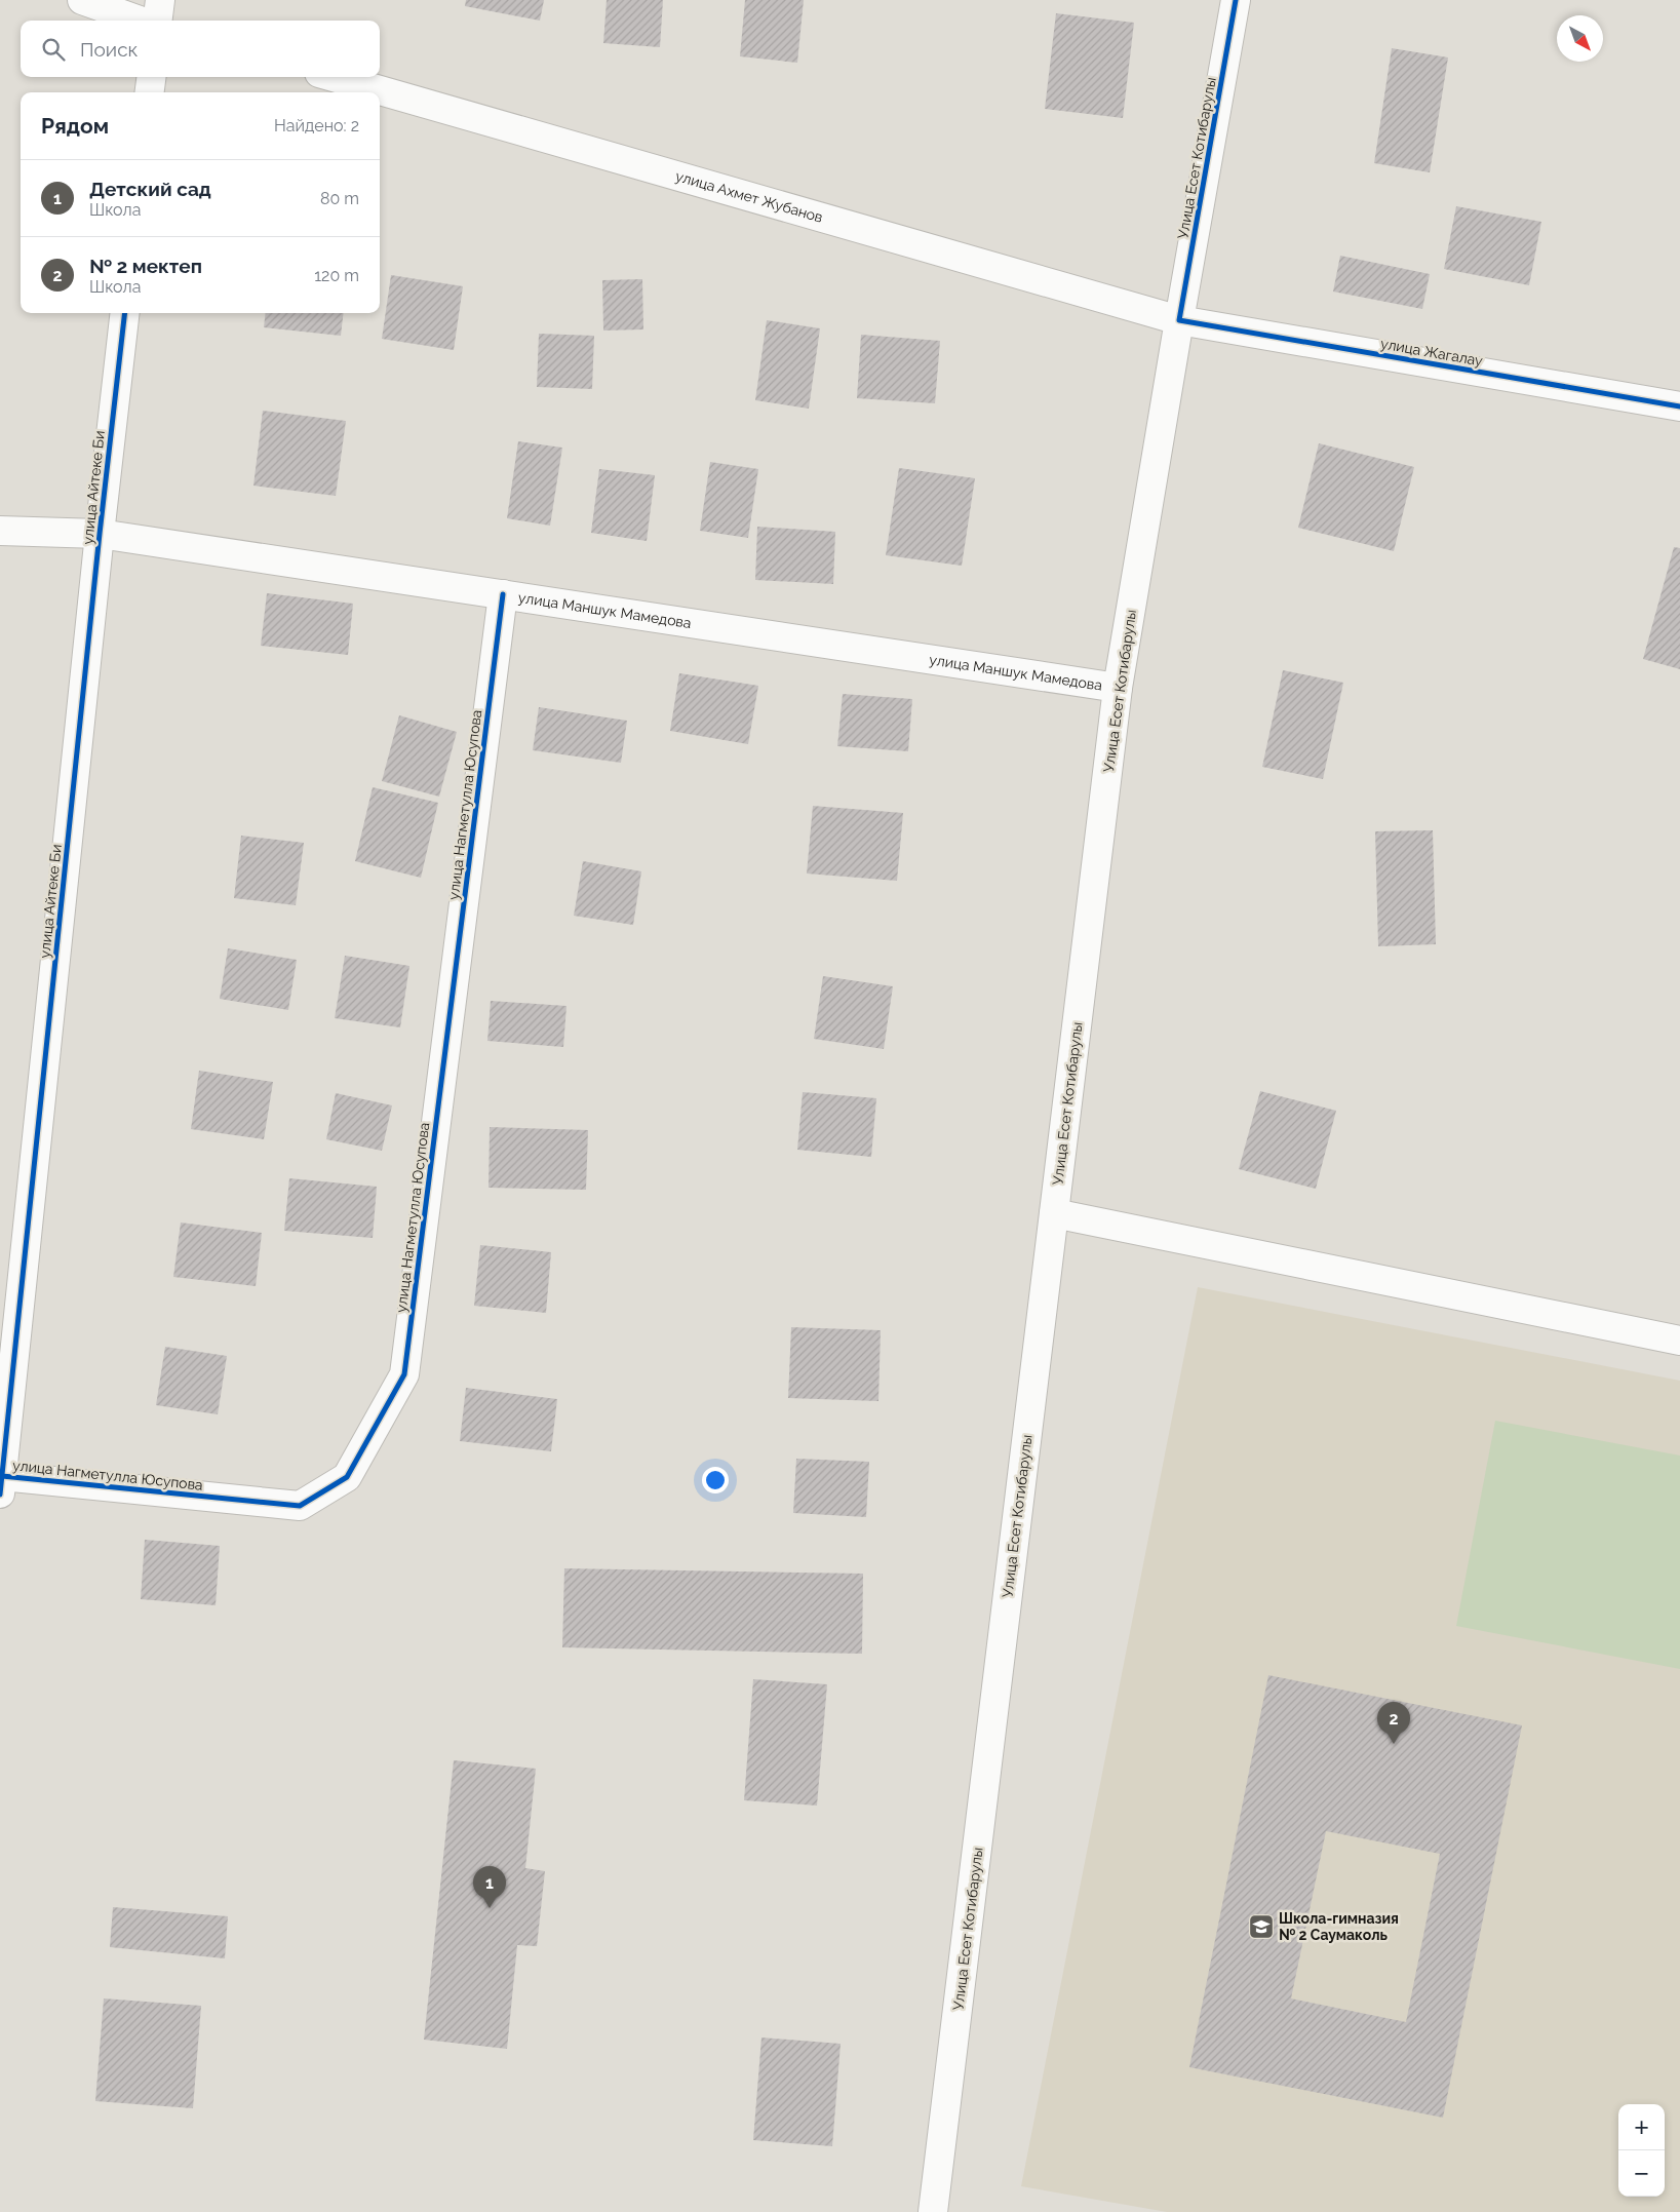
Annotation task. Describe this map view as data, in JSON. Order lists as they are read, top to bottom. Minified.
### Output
{"streets":{"street":["Улица Есет Котибарулы","улица Ахмет Жубанов","улица Жагалау","улица Айтеке Би","улица Маншук Мамедова","улица Нагметулла Юсупова"]},"crossings":[["Улица Есет Котибарулы","улица Ахмет Жубанов"],["Улица Есет Котибарулы","улица Жагалау"],["Улица Есет Котибарулы","улица Маншук Мамедова"],["улица Ахмет Жубанов","улица Жагалау"],["улица Айтеке Би","улица Маншук Мамедова"],["улица Айтеке Би","улица Нагметулла Юсупова"],["улица Маншук Мамедова","улица Нагметулла Юсупова"]],"places":{"school or university":["Школа-гимназия № 2 Саумаколь"]},"north":"bottom right","page":{"search":"Поиск","heading":["Рядом","Найдено: 2"],"list":[{"mark":"1","name":"Детский сад","note":"Школа","value":"80 m"},{"mark":"2","name":"№ 2 мектеп","note":"Школа","value":"120 m"}],"pins":["2","1"],"map_buttons":["+","−"]}}
